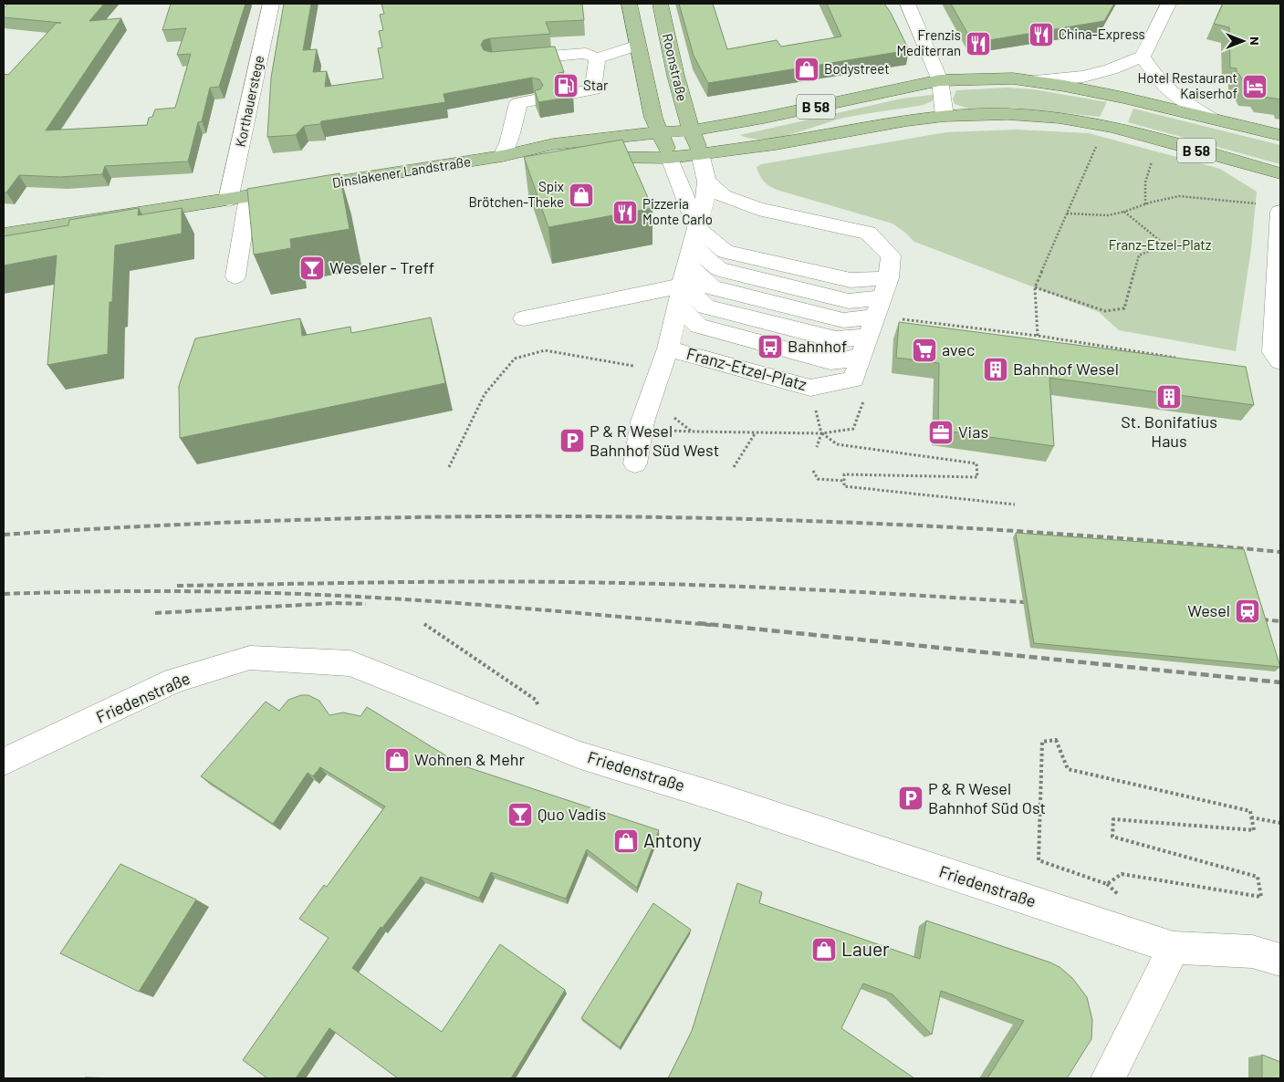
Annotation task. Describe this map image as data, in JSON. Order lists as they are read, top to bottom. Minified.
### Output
{"streets":{"main road":["Roonstraße","B 58","Dinslakener Landstraße"],"street":["Korthauerstege","Franz-Etzel-Platz","Friedenstraße"]},"crossings":[["Roonstraße","B 58"],["Roonstraße","Dinslakener Landstraße"],["Roonstraße","Franz-Etzel-Platz"],["Korthauerstege","Dinslakener Landstraße"],["B 58","Dinslakener Landstraße"],["B 58","Franz-Etzel-Platz"]],"parks":["Franz-Etzel-Platz"],"places":{"restaurant":["China-Express","Frenzis Mediterran","Pizzeria Monte Carlo"],"shop":["Bodystreet","Spix Brötchen-Theke","Wohnen & Mehr","Antony","Lauer"],"fuel station":["Star"],"hotel":["Hotel Restaurant Kaiserhof"],"bar":["Weseler - Treff","Quo Vadis"],"bus stop":["Bahnhof"],"supermarket":["avec"],"building":["Bahnhof Wesel","St. Bonifatius Haus"],"office":["Vias"],"parking":["P & R Wesel Bahnhof Süd West","P & R Wesel Bahnhof Süd Ost"],"station":["Wesel"]},"north":"right"}
